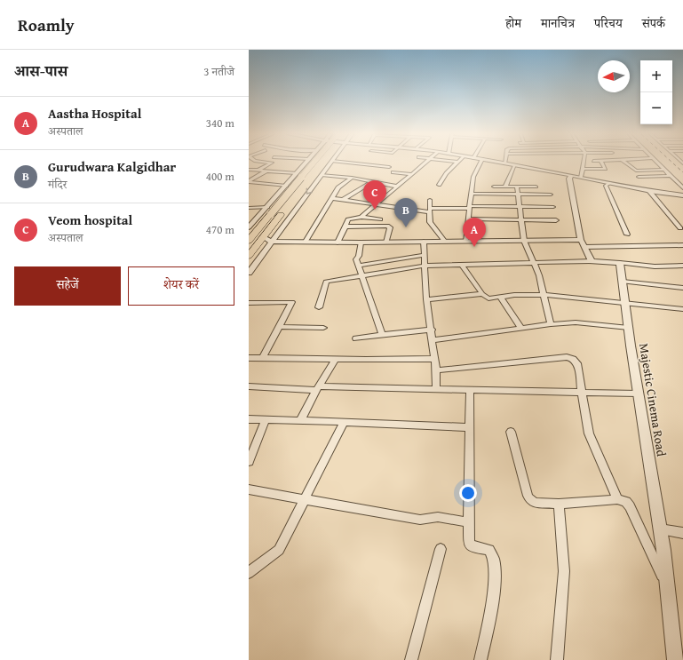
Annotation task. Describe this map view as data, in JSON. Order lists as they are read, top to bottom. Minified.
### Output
{"streets":{"street":["Majestic Cinema Road"]},"north":"left","page":{"header":"Roamly","nav":["होम","मानचित्र","परिचय","संपर्क"],"heading":["आस-पास","3 नतीजे"],"map_buttons":["+","−"],"list":[{"mark":"A","name":"Aastha Hospital","note":"अस्पताल","value":"340 m"},{"mark":"B","name":"Gurudwara Kalgidhar","note":"मंदिर","value":"400 m"},{"mark":"C","name":"Veom hospital","note":"अस्पताल","value":"470 m"}],"pins":["C","B","A"],"buttons":["सहेजें","शेयर करें"]}}
